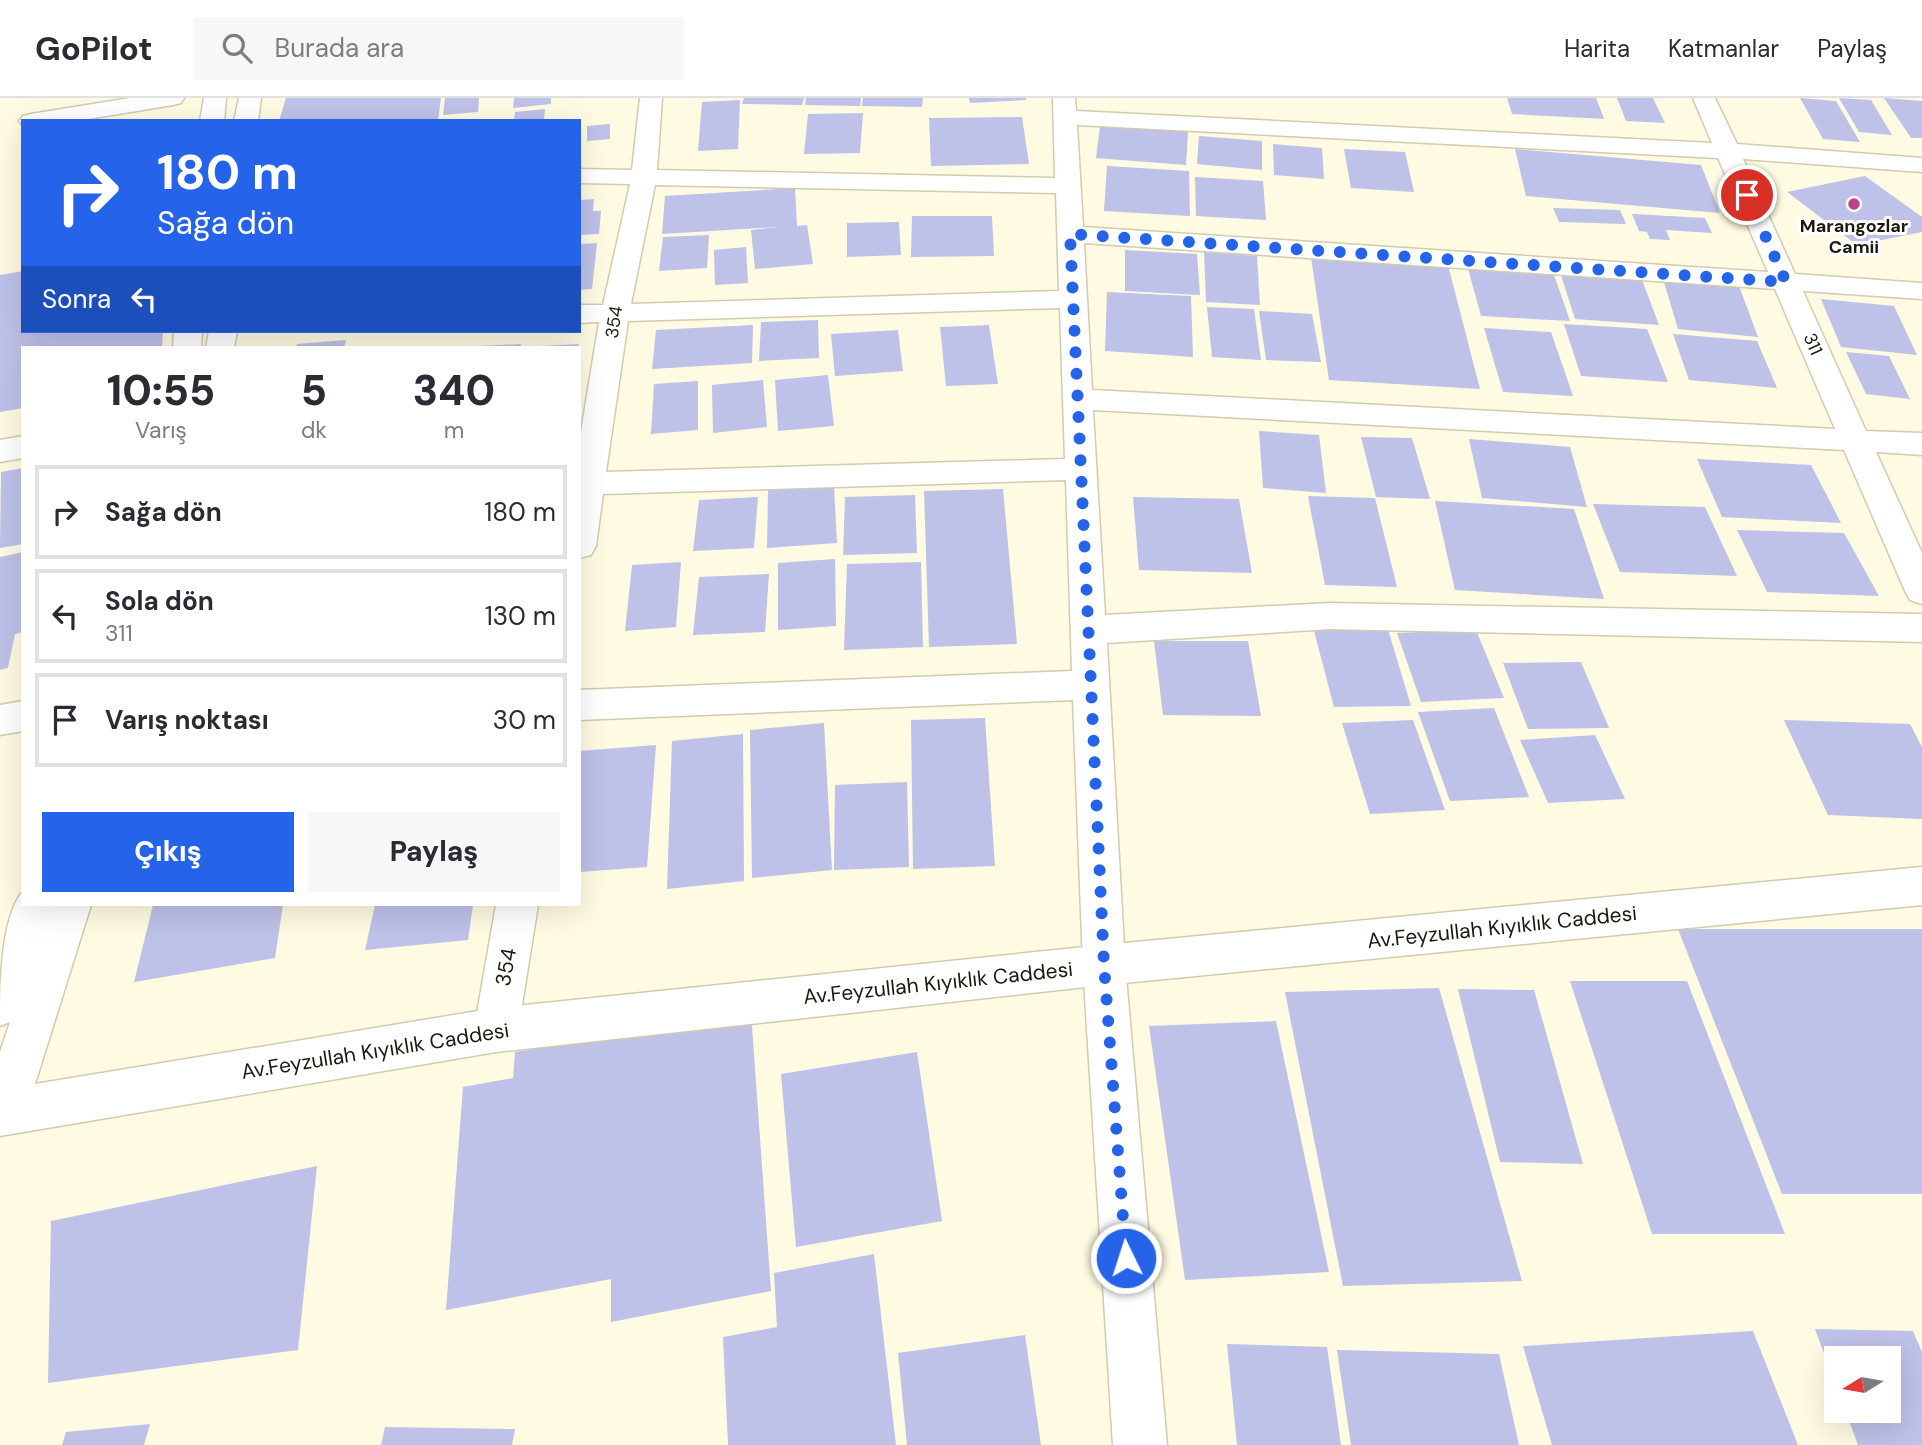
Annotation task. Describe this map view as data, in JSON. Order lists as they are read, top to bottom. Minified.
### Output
{"streets":{"street":["354","311","Av.Feyzullah Kıyıklık Caddesi"]},"crossings":[["354","Av.Feyzullah Kıyıklık Caddesi"]],"places":["Marangozlar Camii"],"north":"left","page":{"header":"GoPilot","search":"Burada ara","nav":["Harita","Katmanlar","Paylaş"],"turn":["180 m","Sağa dön"],"then":"Sonra","eta":["10:55","Varış","5","dk","340","m"],"list":[{"name":"Sağa dön","value":"180 m"},{"name":"Sola dön","note":"311","value":"130 m"},{"name":"Varış noktası","value":"30 m"}],"buttons":["Çıkış","Paylaş"]}}
